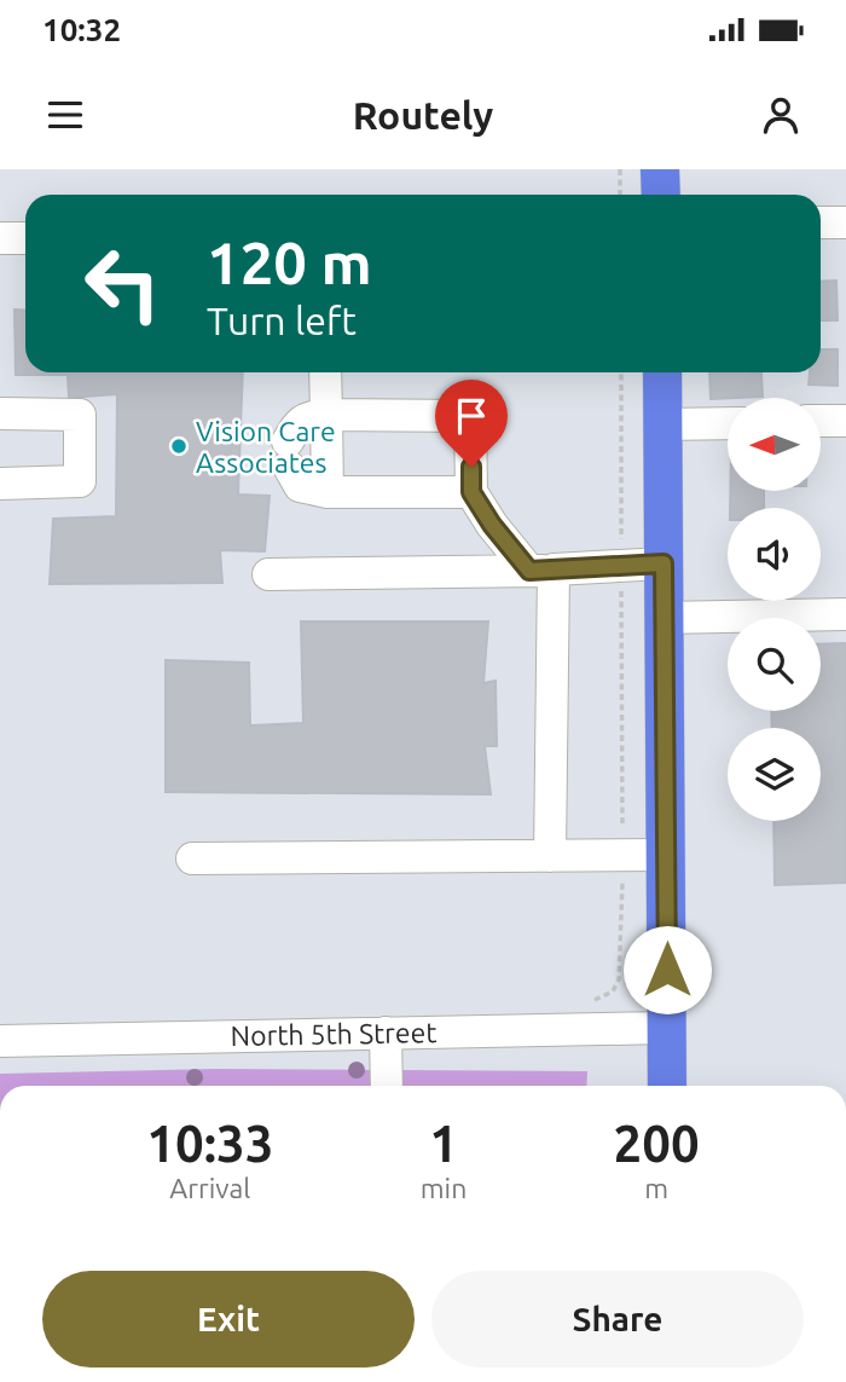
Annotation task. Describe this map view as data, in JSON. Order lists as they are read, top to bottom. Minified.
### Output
{"streets":{"street":["North 5th Street"]},"places":["Vision Care Associates"],"north":"left","page":{"status":"10:32","header":"Routely","turn":["120 m","Turn left"],"eta":["10:33","Arrival","1","min","200","m"],"buttons":["Exit","Share"]}}
